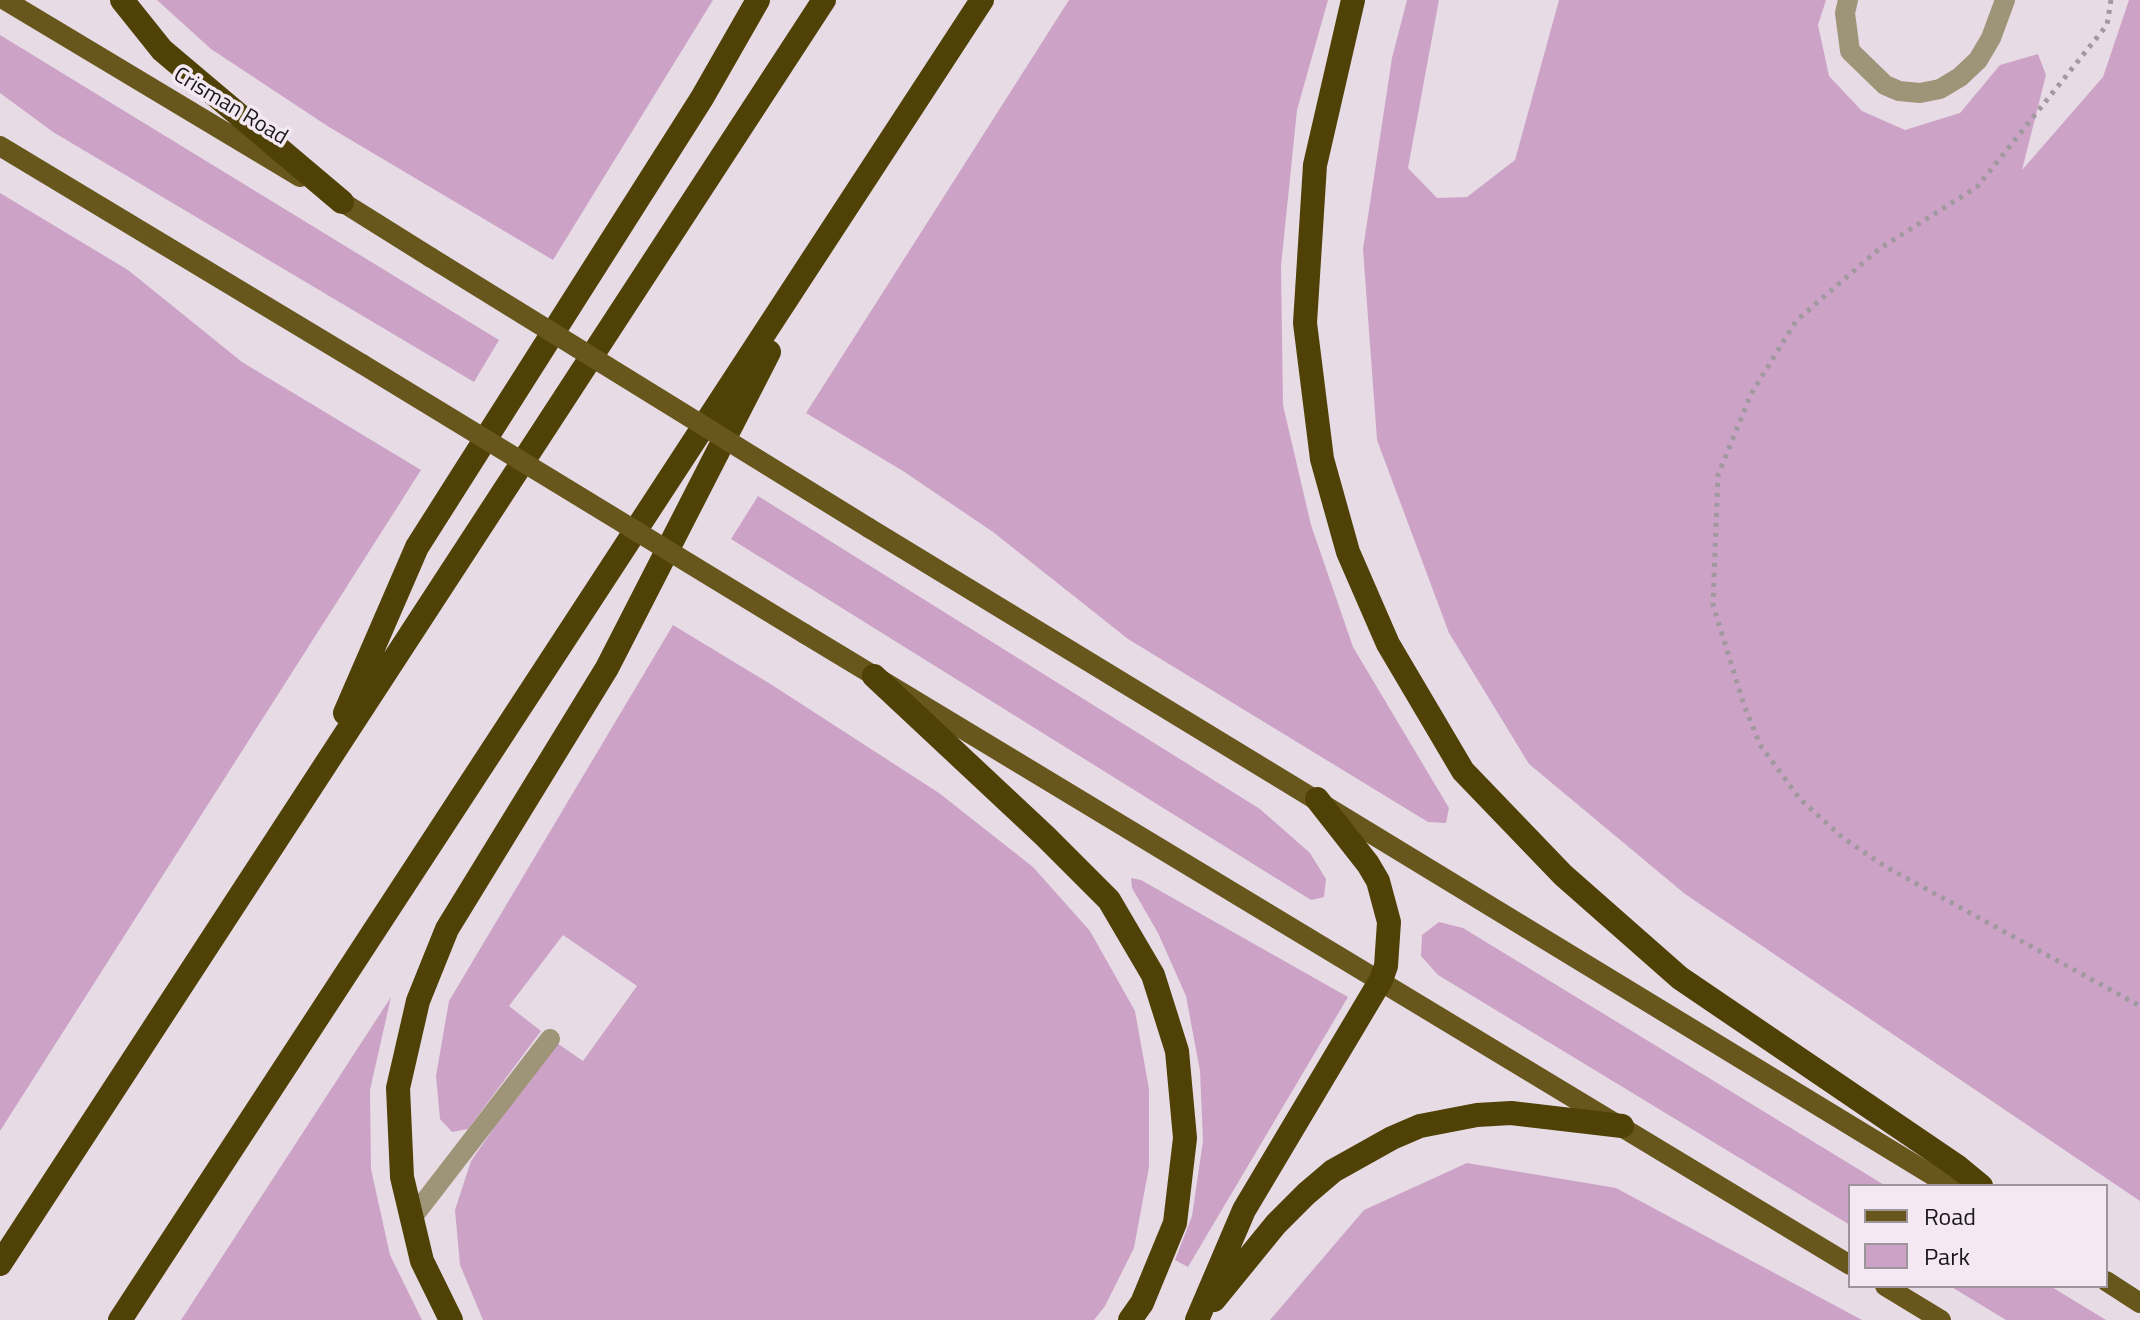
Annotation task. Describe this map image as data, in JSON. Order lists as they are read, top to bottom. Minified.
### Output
{"streets":{"main road":["Crisman Road"]},"legend":["Road","Park"]}
